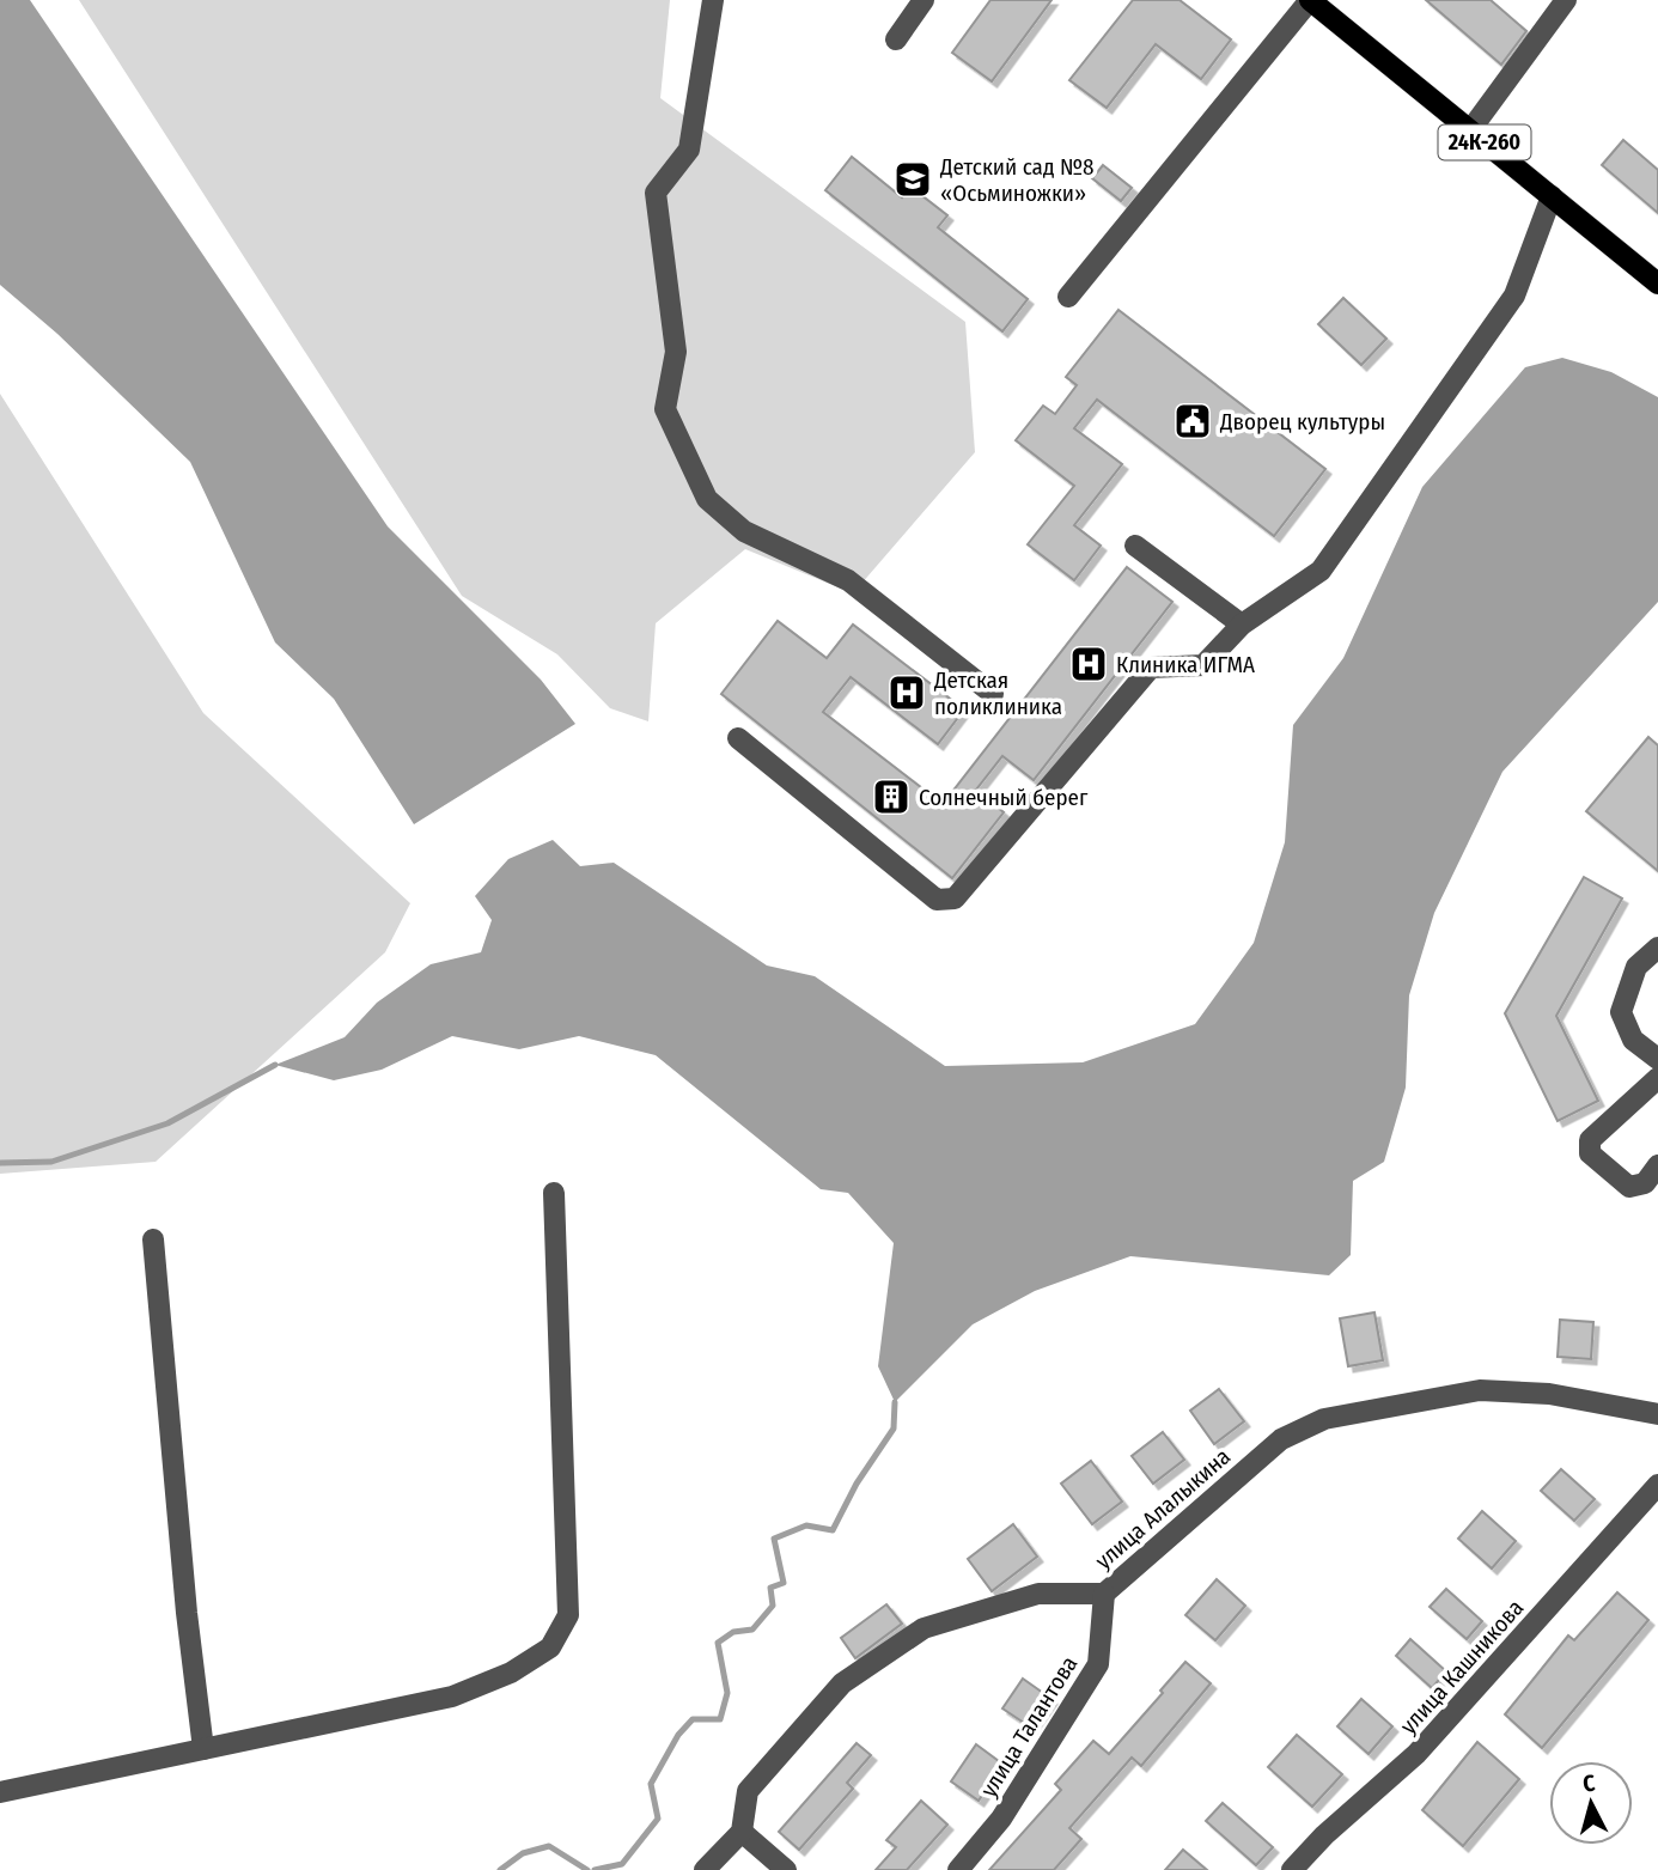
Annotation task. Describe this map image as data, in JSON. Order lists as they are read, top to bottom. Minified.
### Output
{"streets":{"main road":["24К-260"],"street":["улица Алалыкина","улица Кашникова","улица Талантова"]},"crossings":[["улица Алалыкина","улица Талантова"]],"places":{"school or university":["Детский сад №8 «Осьминожки»"],"public building":["Дворец культуры"],"hospital":["Клиника ИГМА","Детская поликлиника"],"building":["Солнечный берег"]},"north":"top"}
